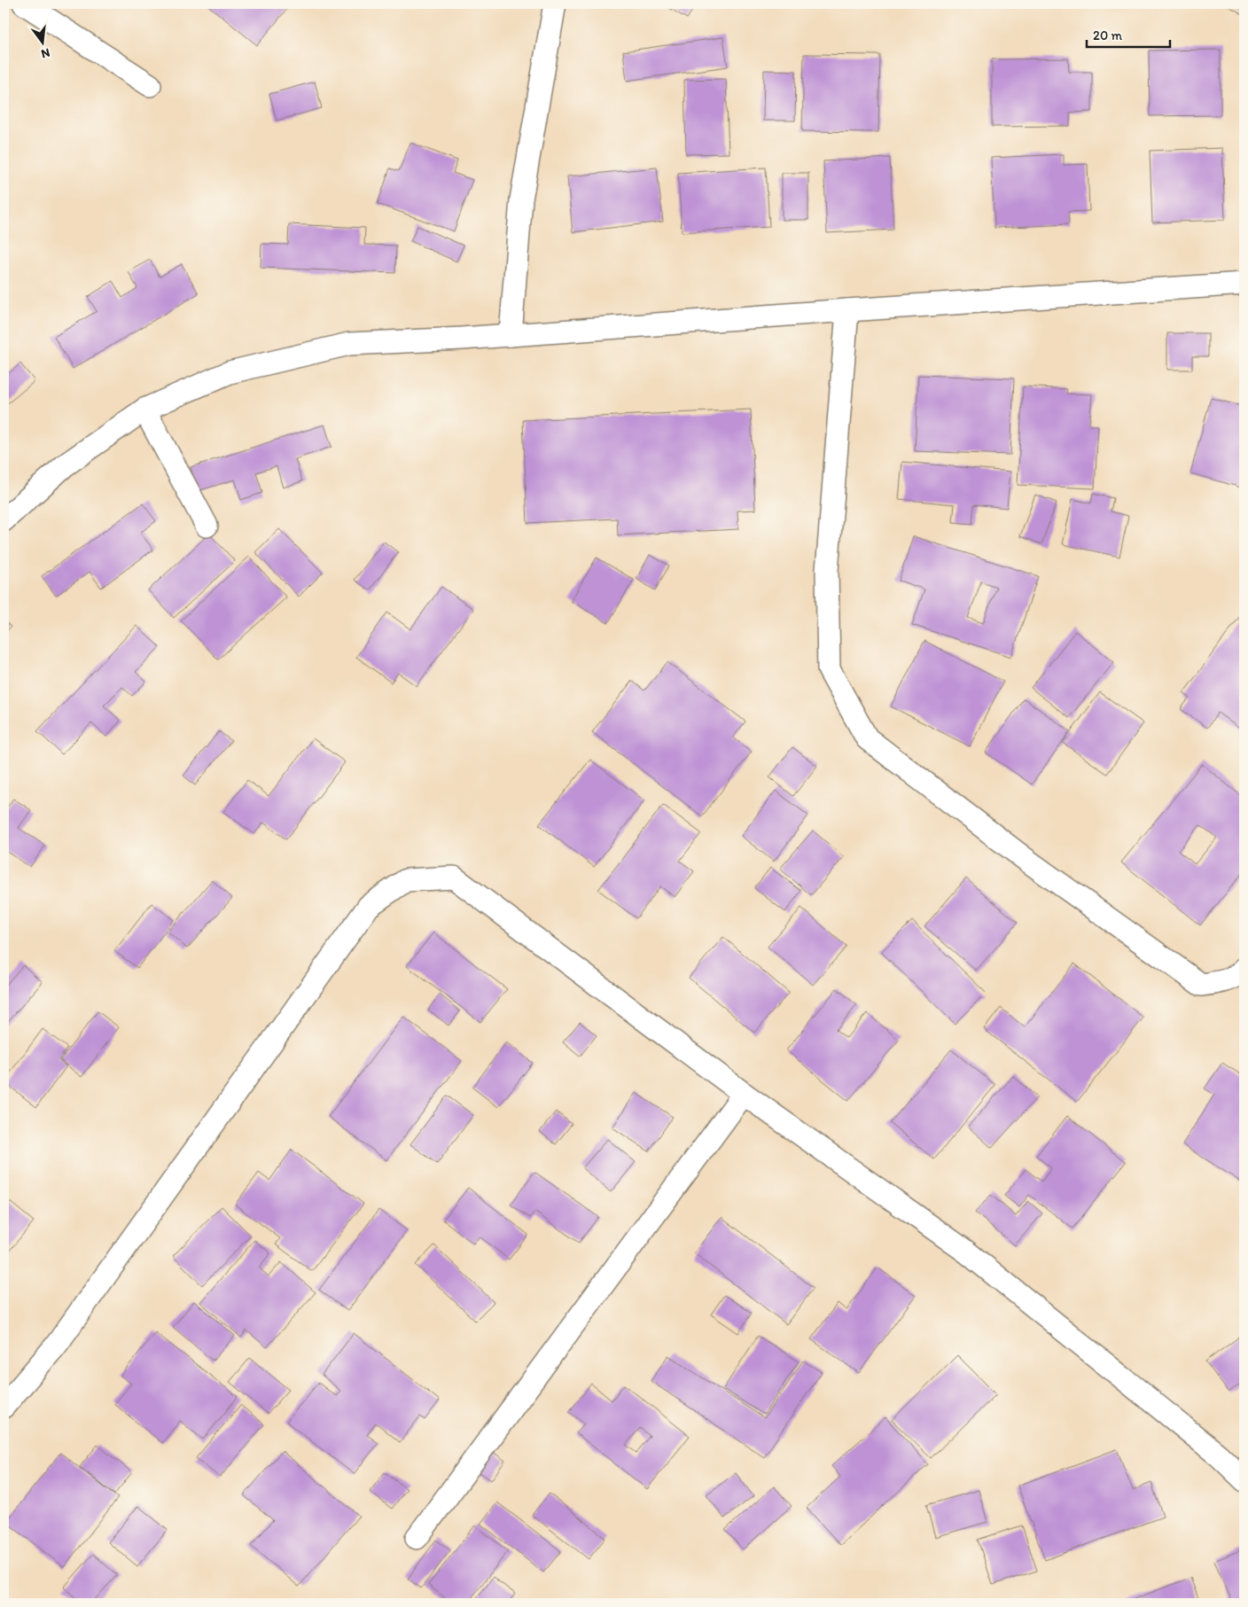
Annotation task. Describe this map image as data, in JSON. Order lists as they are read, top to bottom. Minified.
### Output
{"scale_bar":"20 m","north":"bottom"}
